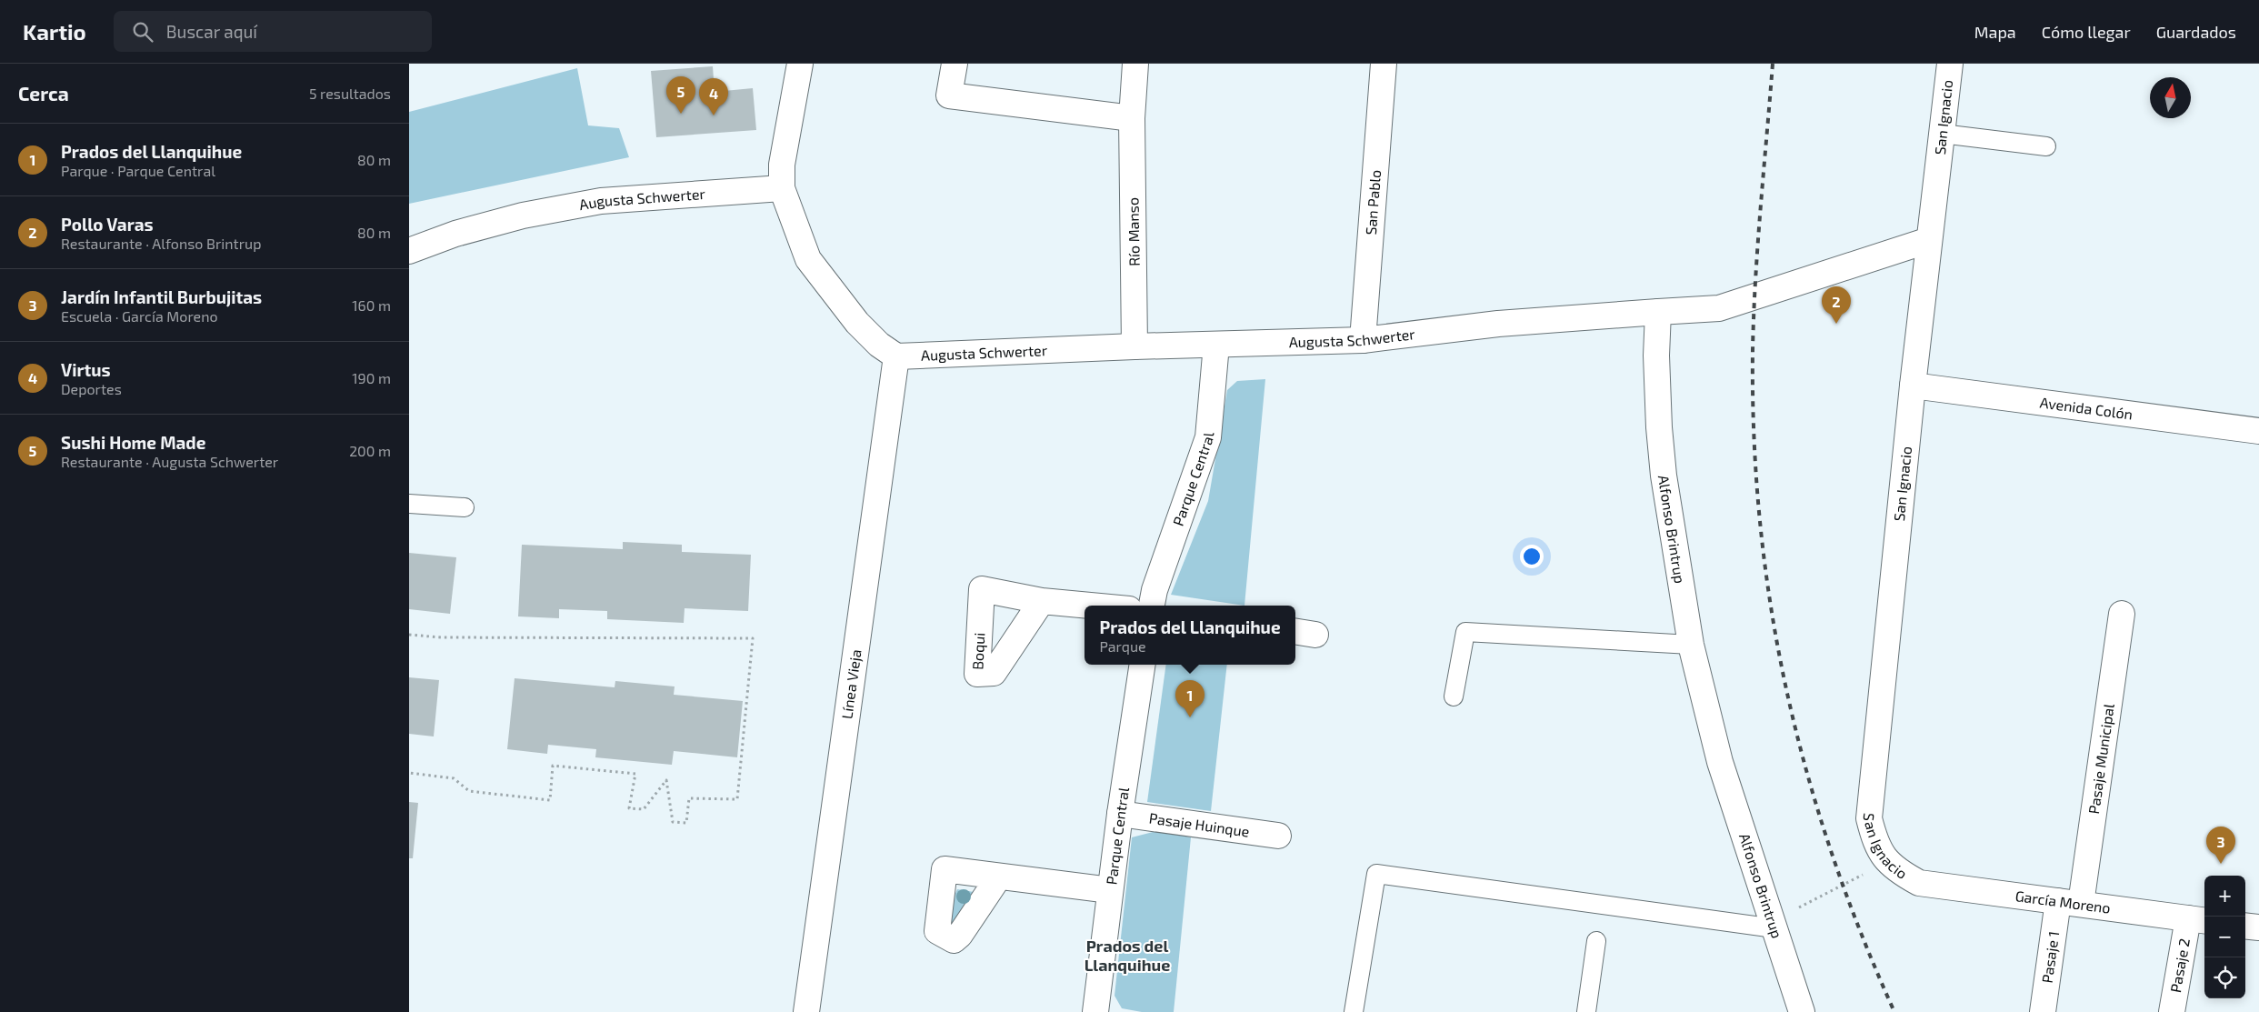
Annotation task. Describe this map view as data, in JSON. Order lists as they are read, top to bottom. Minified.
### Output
{"streets":{"street":["San Ignacio","Augusta Schwerter","San Pablo","Río Manso","Avenida Colón","Parque Central","Alfonso Brintrup","Línea Vieja","Pasaje Municipal","Pasaje Huinque","García Moreno","Pasaje 1","Pasaje 2"]},"crossings":[["San Ignacio","Avenida Colón"],["San Ignacio","García Moreno"],["Augusta Schwerter","San Pablo"],["Augusta Schwerter","Río Manso"],["Augusta Schwerter","Parque Central"],["Augusta Schwerter","Alfonso Brintrup"],["Augusta Schwerter","Línea Vieja"],["Parque Central","Pasaje Huinque"],["Pasaje Municipal","García Moreno"],["Pasaje Municipal","Pasaje 1"],["García Moreno","Pasaje 1"],["García Moreno","Pasaje 2"]],"districts":["Prados del Llanquihue"],"north":"top","page":{"header":"Kartio","search":"Buscar aquí","nav":["Mapa","Cómo llegar","Guardados"],"heading":["Cerca","5 resultados"],"pins":["5","4","2","1","3"],"list":[{"mark":"1","name":"Prados del Llanquihue","note":"Parque · Parque Central","value":"80 m"},{"mark":"2","name":"Pollo Varas","note":"Restaurante · Alfonso Brintrup","value":"80 m"},{"mark":"3","name":"Jardín Infantil Burbujitas","note":"Escuela · García Moreno","value":"160 m"},{"mark":"4","name":"Virtus","note":"Deportes","value":"190 m"},{"mark":"5","name":"Sushi Home Made","note":"Restaurante · Augusta Schwerter","value":"200 m"}],"popup":["Prados del Llanquihue","Parque"],"map_buttons":["+","−"]}}
